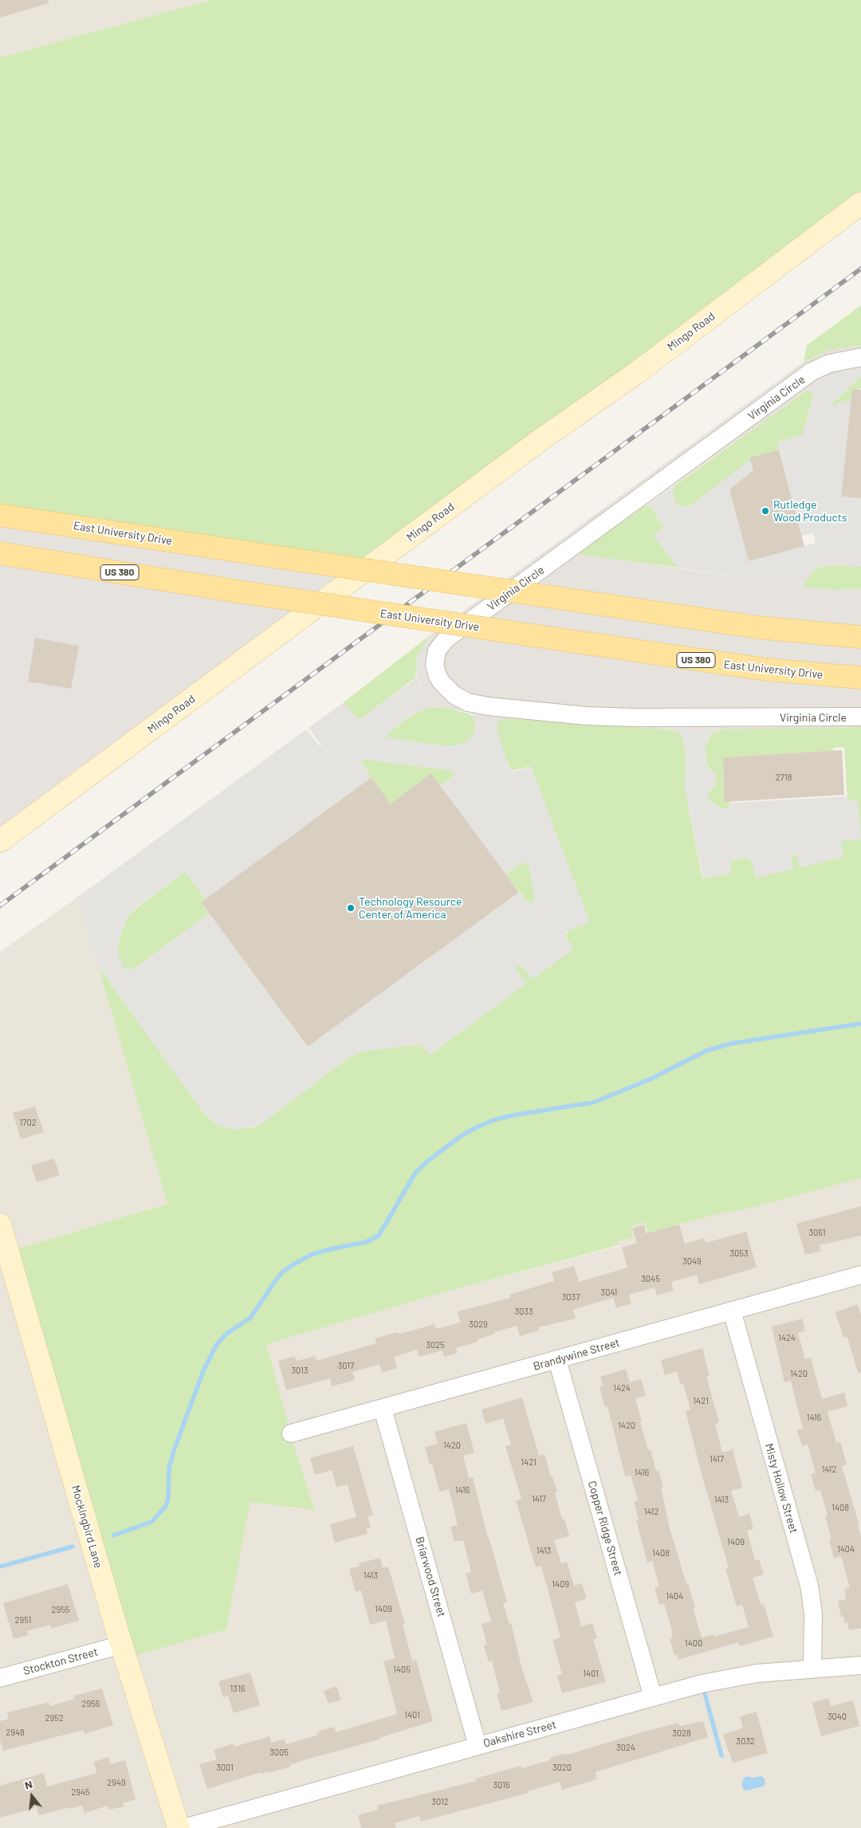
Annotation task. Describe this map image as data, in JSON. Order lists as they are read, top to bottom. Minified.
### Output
{"streets":{"main road":["East University Drive","US 380"],"street":["Mingo Road","Virginia Circle","Brandywine Street","Misty Hollow Street","Mockingbird Lane","Copper Ridge Street","Briarwood Street","Stockton Street","Oakshire Street"]},"crossings":[["Brandywine Street","Misty Hollow Street"],["Brandywine Street","Copper Ridge Street"],["Brandywine Street","Briarwood Street"],["Misty Hollow Street","Oakshire Street"],["Mockingbird Lane","Stockton Street"],["Copper Ridge Street","Oakshire Street"],["Briarwood Street","Oakshire Street"]],"places":["Rutledge Wood Products","Technology Resource Center of America"],"house_numbers":["2718","1702","3061","3053","3049","3045","3041","3037","3033","3029","1424","3025","3017","3013","1420","1424","1421","1416","1420","1420","1417","1421","1412","1416","1416","1417","1413","1408","1412","1409","1404","1413","1408","1413","1409","1404","1409","2955","2951","1400","1405","1401","1316","2956","1401","3040","2952","2948","3028","3032","3024","3005","3001","3020","2949","3016","2945","3012"],"north":"top"}
